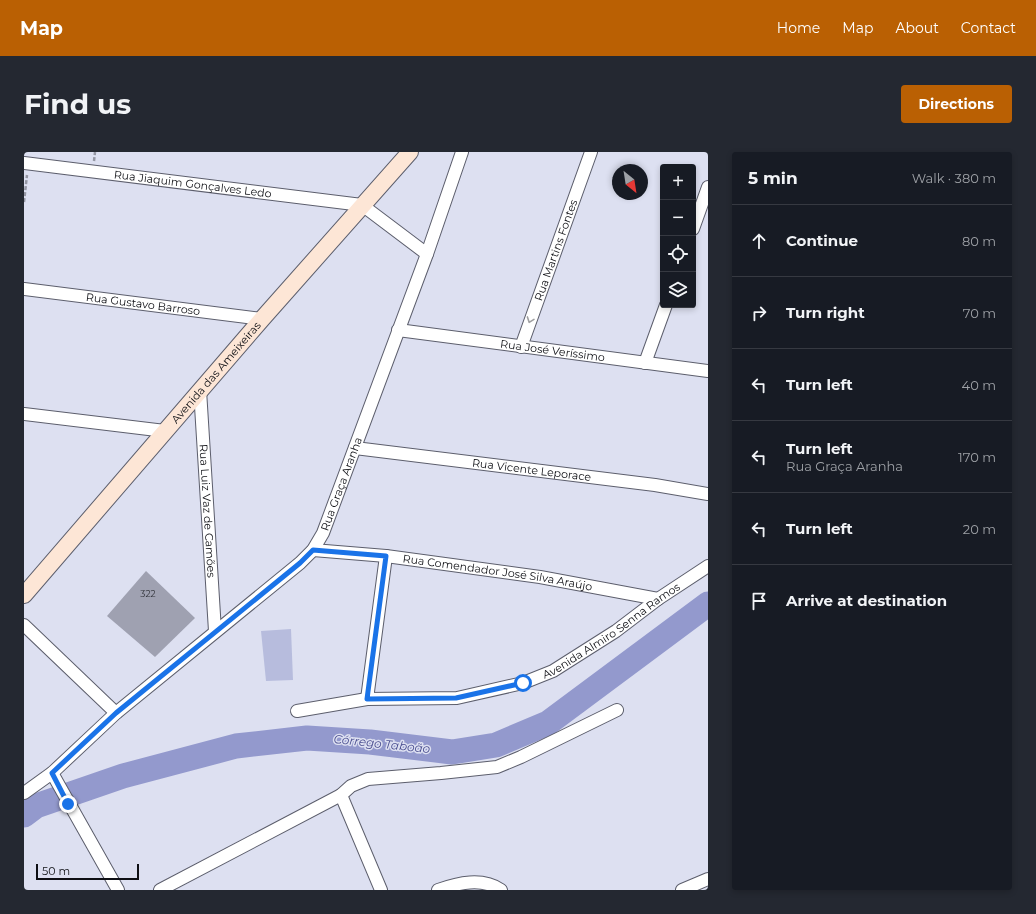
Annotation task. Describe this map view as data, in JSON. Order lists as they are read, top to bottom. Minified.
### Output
{"streets":{"street":["Rua Jiaquim Gonçalves Ledo","Rua Martins Fontes","Rua Gustavo Barroso","Rua José Veríssimo","Avenida das Ameixeiras","Rua Vicente Leporace","Rua Graça Aranha","Rua Luiz Vaz de Camões","Rua Comendador José Silva Araújo","Avenida Almiro Senna Ramos"]},"crossings":[["Rua Jiaquim Gonçalves Ledo","Avenida das Ameixeiras"],["Rua Martins Fontes","Rua José Veríssimo"],["Rua Gustavo Barroso","Avenida das Ameixeiras"],["Rua José Veríssimo","Rua Graça Aranha"],["Avenida das Ameixeiras","Rua Luiz Vaz de Camões"],["Rua Vicente Leporace","Rua Graça Aranha"],["Rua Graça Aranha","Rua Luiz Vaz de Camões"],["Rua Graça Aranha","Rua Comendador José Silva Araújo"],["Rua Comendador José Silva Araújo","Avenida Almiro Senna Ramos"]],"one_way":["Rua Martins Fontes"],"water":["Córrego Taboão"],"house_numbers":["322"],"scale_bar":"50 m","north":"bottom right","page":{"header":"Map","nav":["Home","Map","About","Contact"],"buttons":"Directions","title":"Find us","heading":["5 min","Walk · 380 m"],"map_buttons":["+","−"],"list":[["Continue","80 m"],["Turn right","70 m"],["Turn left","40 m"],["Turn left","Rua Graça Aranha","170 m"],["Turn left","20 m"],"Arrive at destination"],"scale":"50 m"}}
